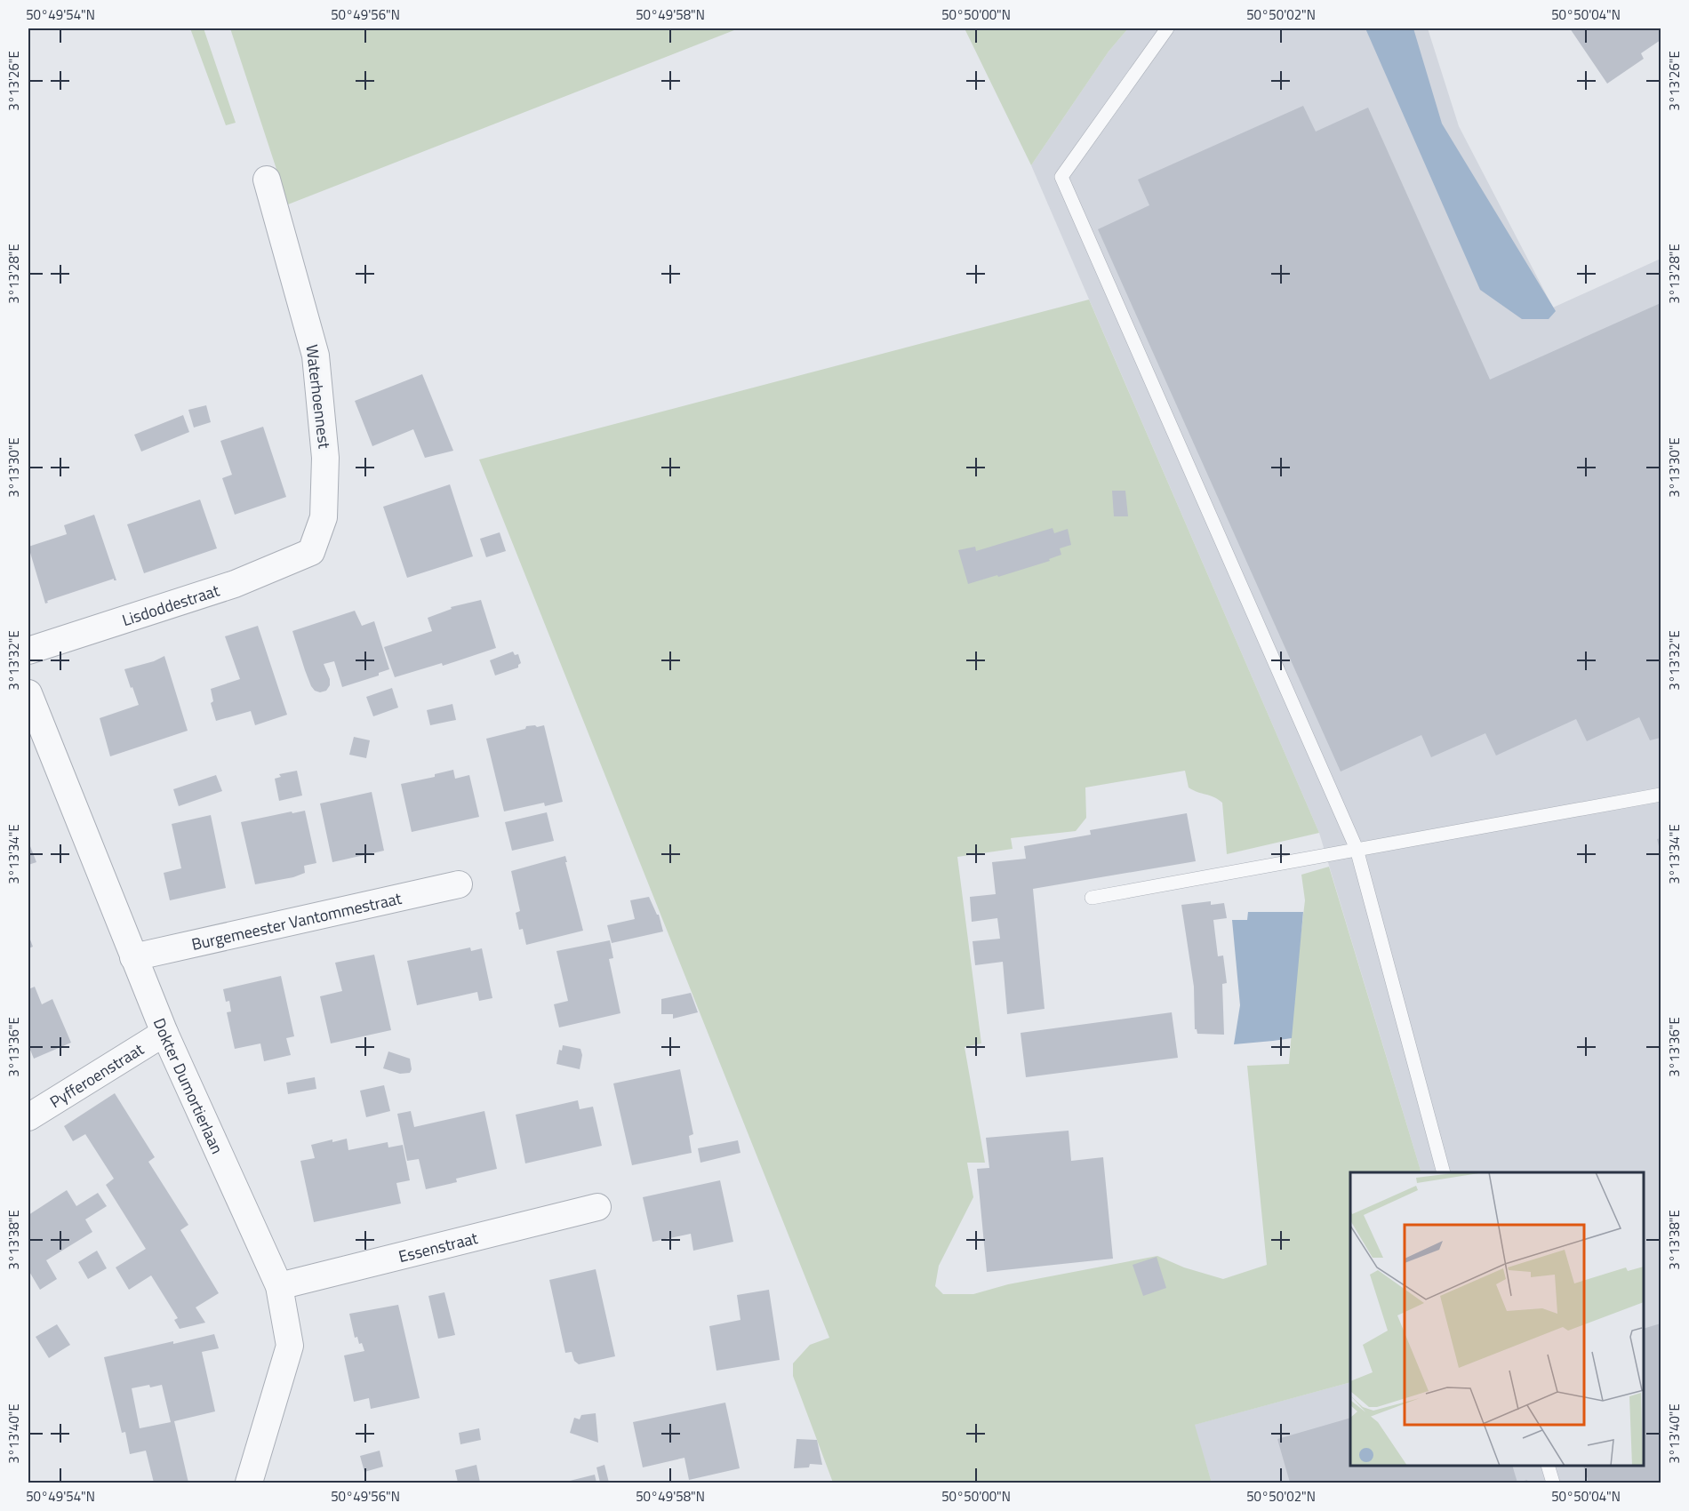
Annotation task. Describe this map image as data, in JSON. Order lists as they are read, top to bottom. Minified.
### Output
{"streets":{"street":["Waterhoennest","Lisdoddestraat","Burgemeester Vantommestraat","Pyfferoenstraat","Dokter Dumortierlaan","Essenstraat"]},"crossings":[["Waterhoennest","Lisdoddestraat"],["Burgemeester Vantommestraat","Dokter Dumortierlaan"],["Pyfferoenstraat","Dokter Dumortierlaan"],["Dokter Dumortierlaan","Essenstraat"]],"coordinates":["50°49'54\"N","50°49'56\"N","50°49'58\"N","50°50'00\"N","50°50'02\"N","50°50'04\"N","3°13'26\"E","3°13'28\"E","3°13'30\"E","3°13'32\"E","3°13'34\"E","3°13'36\"E","3°13'38\"E","3°13'40\"E"]}
